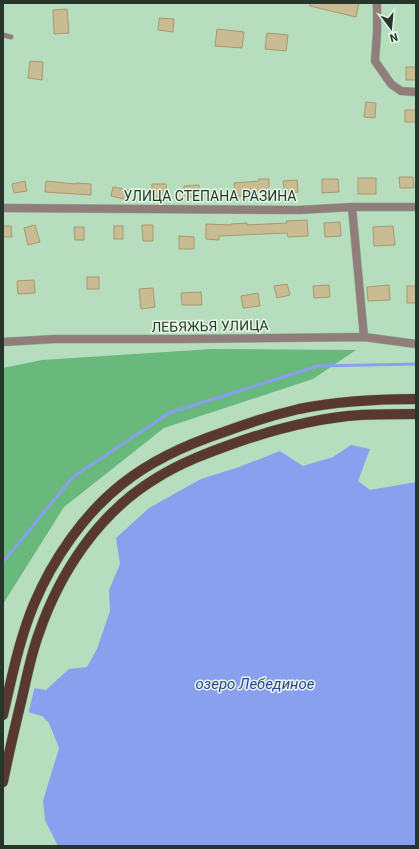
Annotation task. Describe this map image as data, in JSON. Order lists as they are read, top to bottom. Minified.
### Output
{"streets":{"street":["УЛИЦА СТЕПАНА РАЗИНА","ЛЕБЯЖЬЯ УЛИЦА"]},"water":["озеро Лебединое"],"north":"bottom"}
